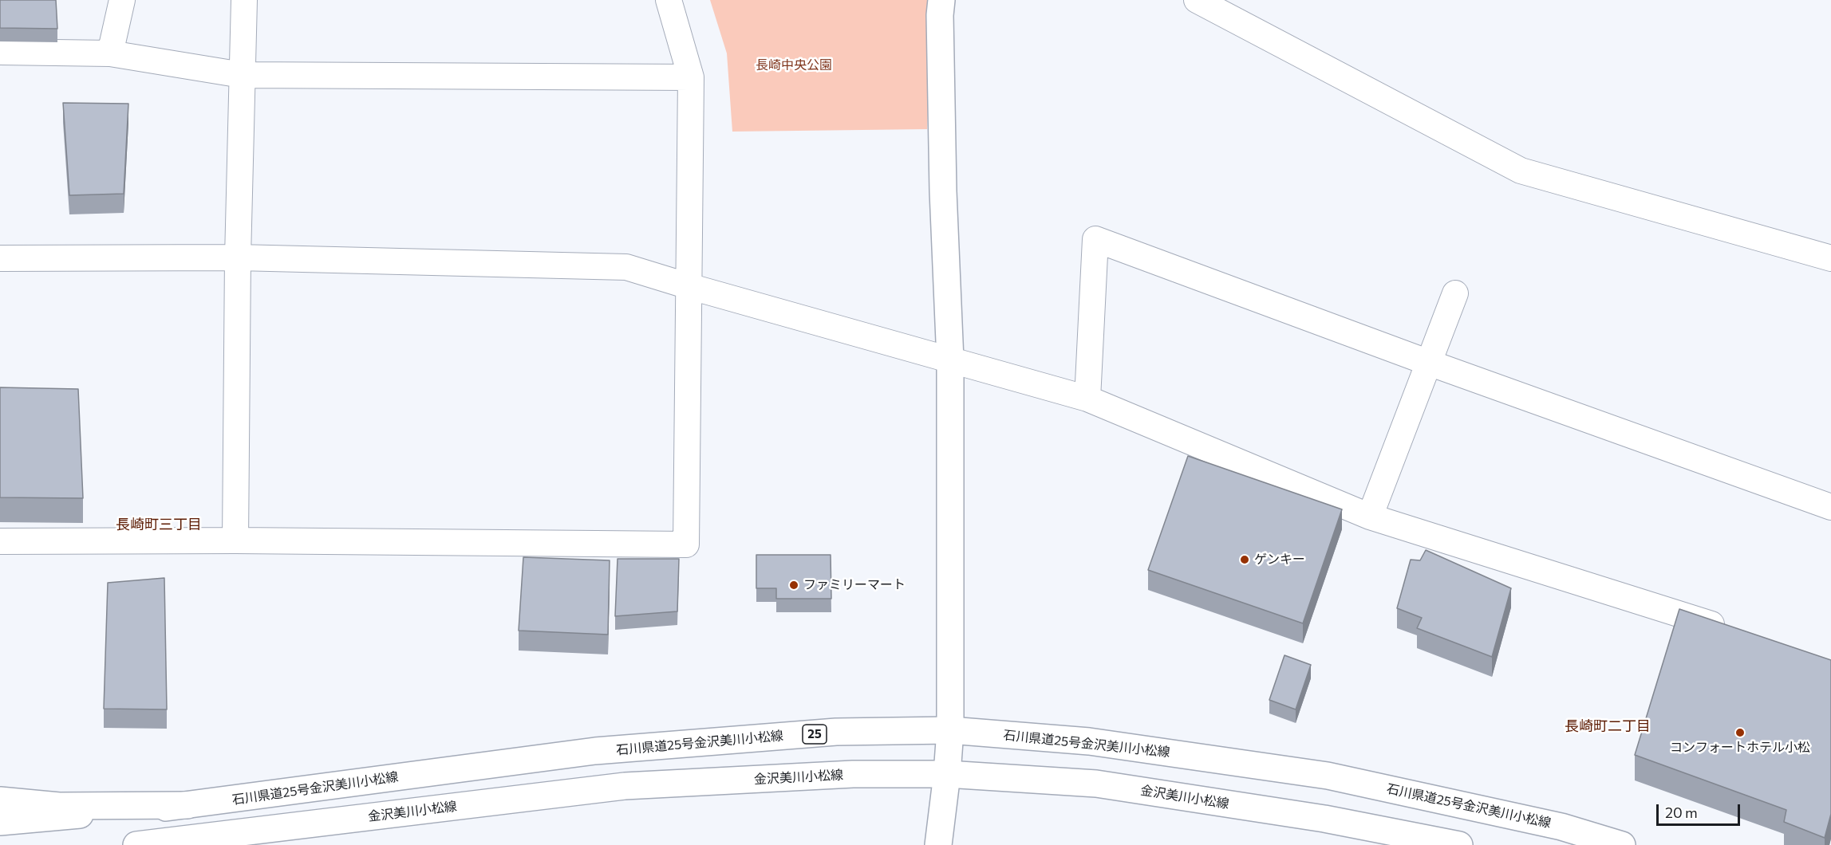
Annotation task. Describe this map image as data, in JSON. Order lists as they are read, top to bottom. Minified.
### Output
{"streets":{"main road":["25","石川県道25号金沢美川小松線","金沢美川小松線"]},"districts":["長崎町三丁目","長崎町二丁目"],"parks":["長崎中央公園"],"places":["ゲンキー","ファミリーマート","コンフォートホテル小松"],"scale_bar":"20 m"}
